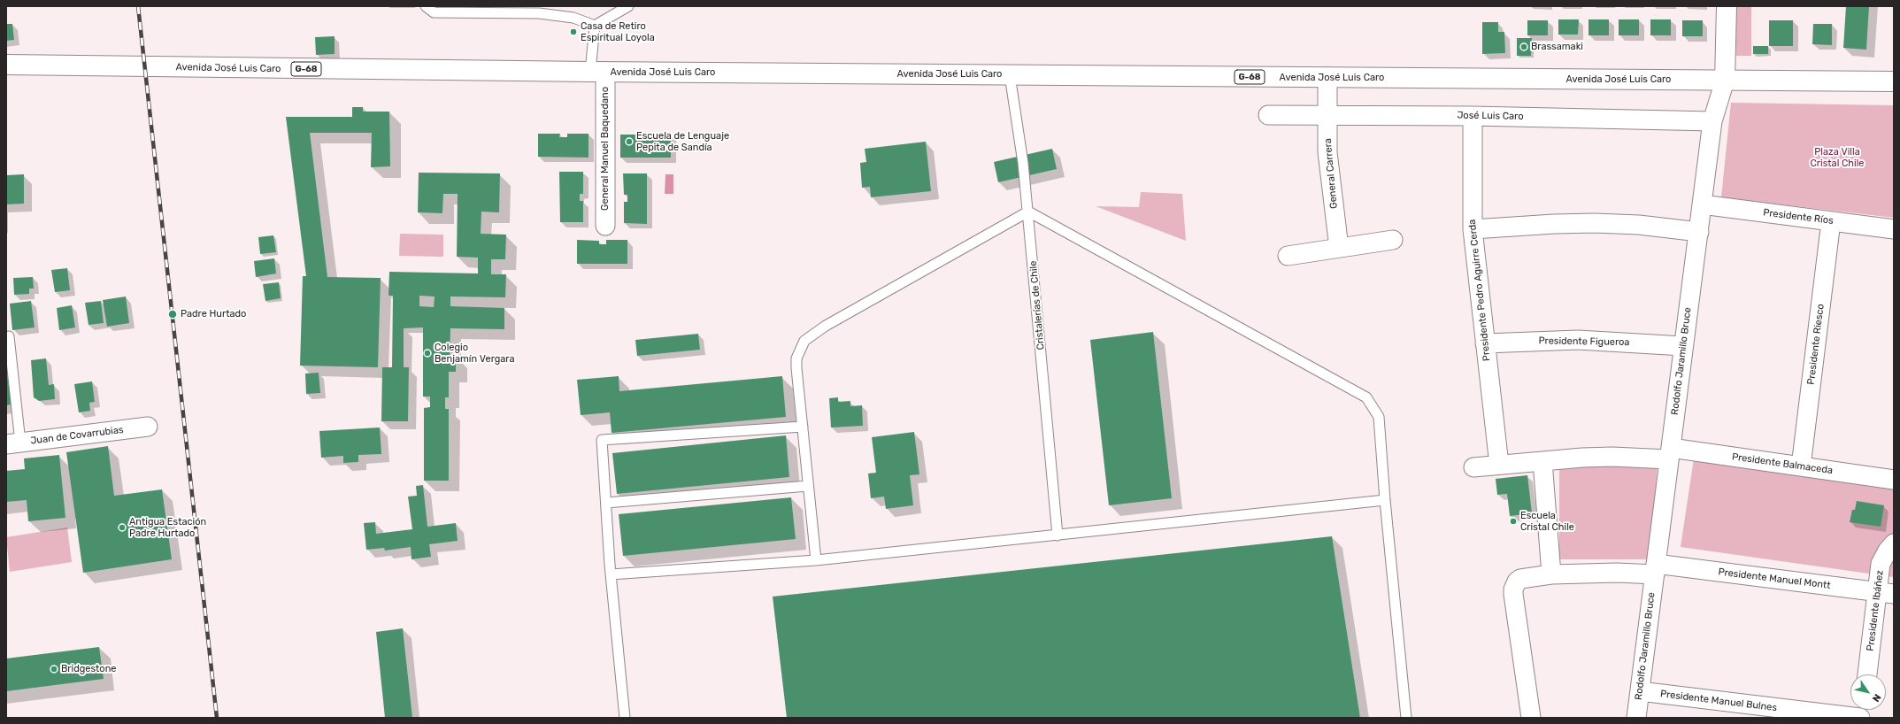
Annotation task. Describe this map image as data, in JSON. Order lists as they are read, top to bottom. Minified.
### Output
{"streets":{"main road":["Avenida José Luis Caro","G-68","Rodolfo Jaramillo Bruce"],"street":["José Luis Caro","General Manuel Baquedano","General Carrera","Presidente Ríos","Presidente Pedro Aguirre Cerda","Presidente Figueroa","Presidente Riesco","Juan de Covarrubias","Presidente Balmaceda","Presidente Manuel Montt","Presidente Ibáñez","Presidente Manuel Bulnes"],"lane":["Cristalerías de Chile"]},"crossings":[["Avenida José Luis Caro","General Manuel Baquedano"],["Avenida José Luis Caro","General Carrera"],["Avenida José Luis Caro","Cristalerías de Chile"],["Avenida José Luis Caro","Rodolfo Jaramillo Bruce"],["José Luis Caro","General Carrera"],["José Luis Caro","Presidente Pedro Aguirre Cerda"],["José Luis Caro","Rodolfo Jaramillo Bruce"],["Presidente Ríos","Presidente Riesco"],["Presidente Ríos","Rodolfo Jaramillo Bruce"],["Presidente Pedro Aguirre Cerda","Presidente Figueroa"],["Presidente Pedro Aguirre Cerda","Presidente Balmaceda"],["Presidente Figueroa","Rodolfo Jaramillo Bruce"],["Presidente Riesco","Presidente Balmaceda"],["Rodolfo Jaramillo Bruce","Presidente Balmaceda"],["Rodolfo Jaramillo Bruce","Presidente Manuel Montt"],["Rodolfo Jaramillo Bruce","Presidente Manuel Bulnes"],["Presidente Manuel Montt","Presidente Ibáñez"]],"parks":["Plaza Villa Cristal Chile"],"places":["Casa de Retiro Espiritual Loyola","Brassamaki","Escuela de Lenguaje Pepita de Sandía","Padre Hurtado","Colegio Benjamín Vergara","Escuela Cristal Chile","Antigua Estación Padre Hurtado","Bridgestone"],"north":"bottom right"}
